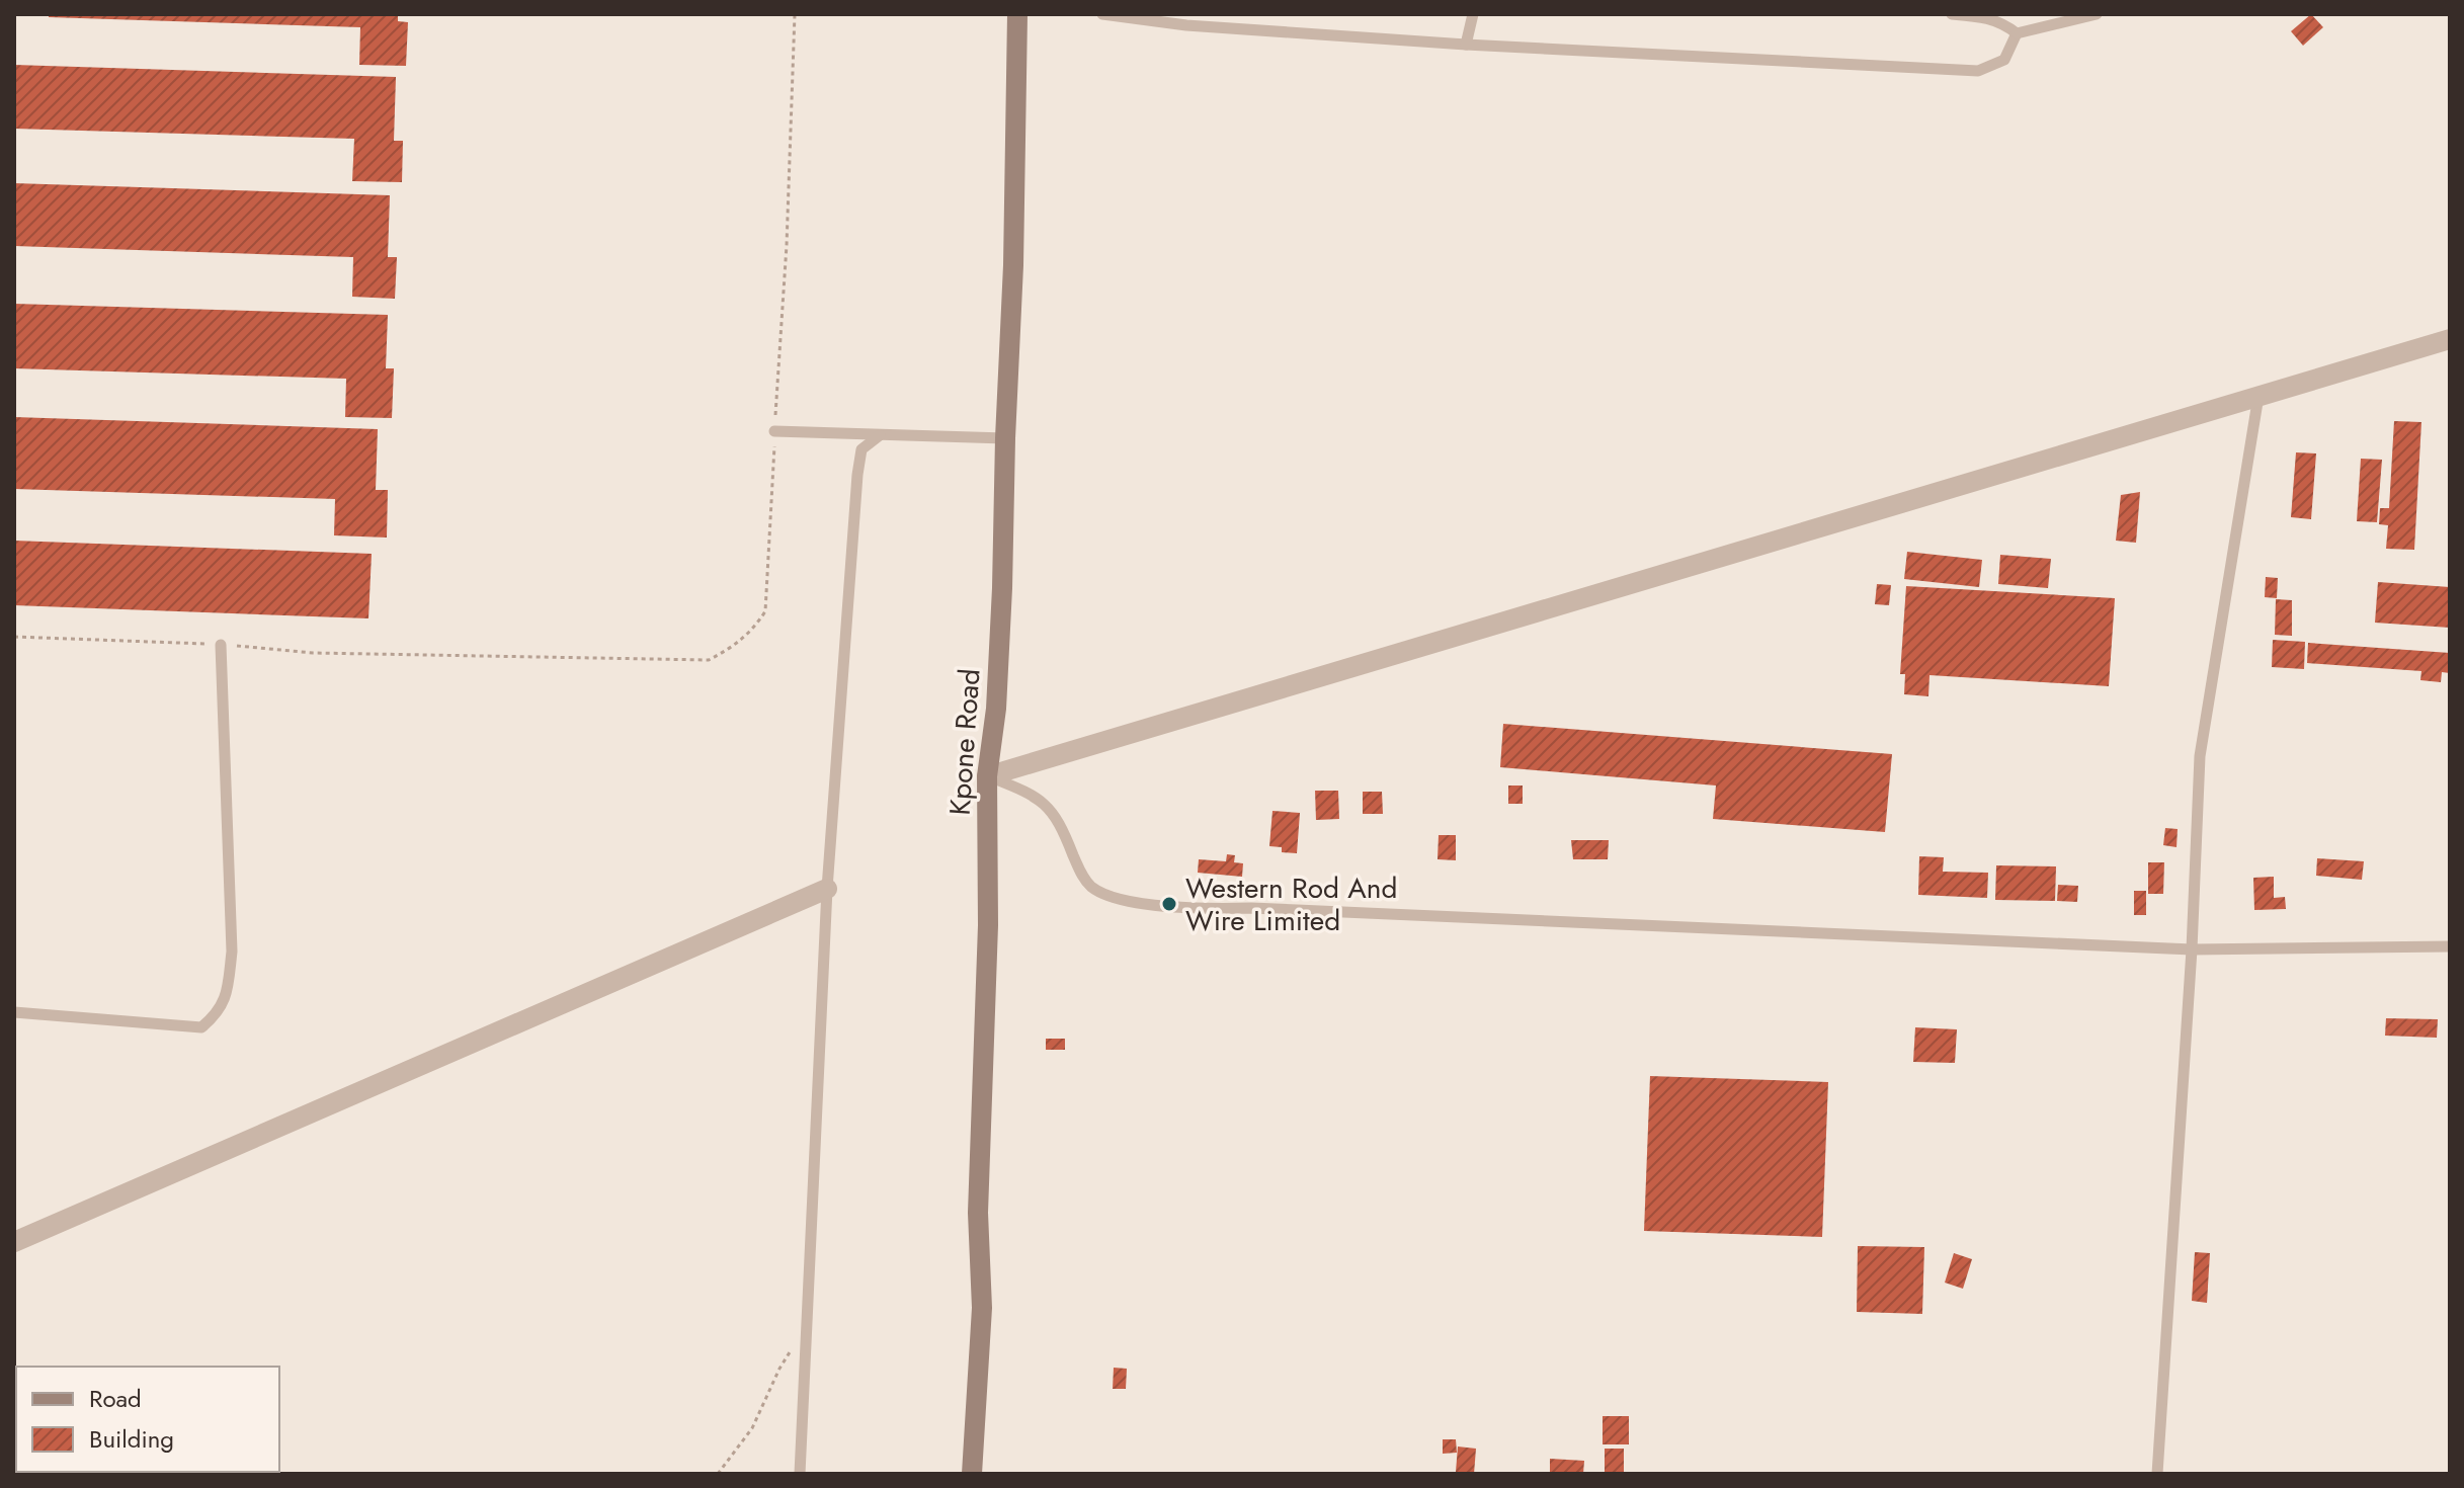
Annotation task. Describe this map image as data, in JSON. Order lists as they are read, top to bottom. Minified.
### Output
{"streets":{"main road":["Kpone Road"]},"places":["Western Rod And Wire Limited"],"legend":["Road","Building"]}
